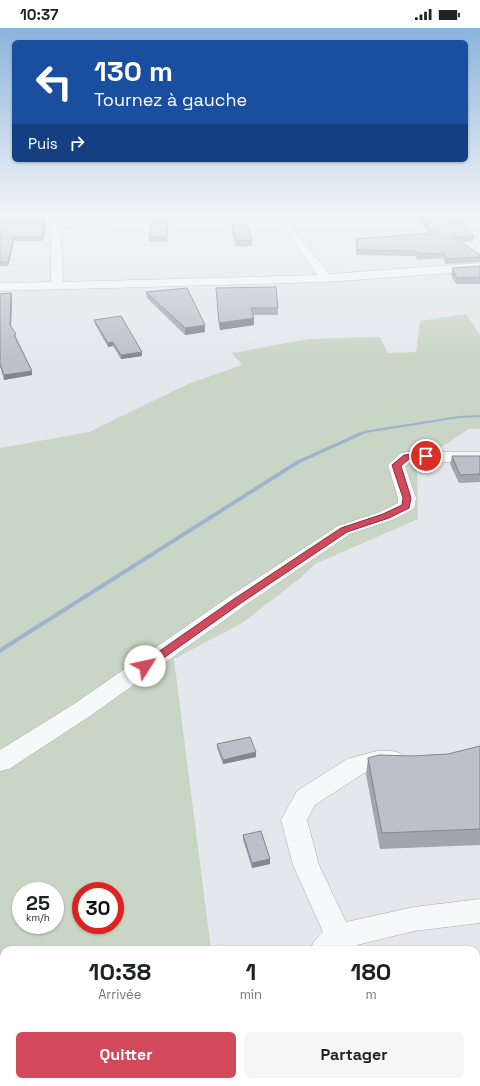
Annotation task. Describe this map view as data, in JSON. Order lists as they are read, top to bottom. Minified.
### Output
{"page":{"status":"10:37","turn":["130 m","Tournez à gauche"],"then":"Puis","speed":"25 km/h","limit":"30","eta":["10:38","Arrivée","1","min","180","m"],"buttons":["Quitter","Partager"]}}
